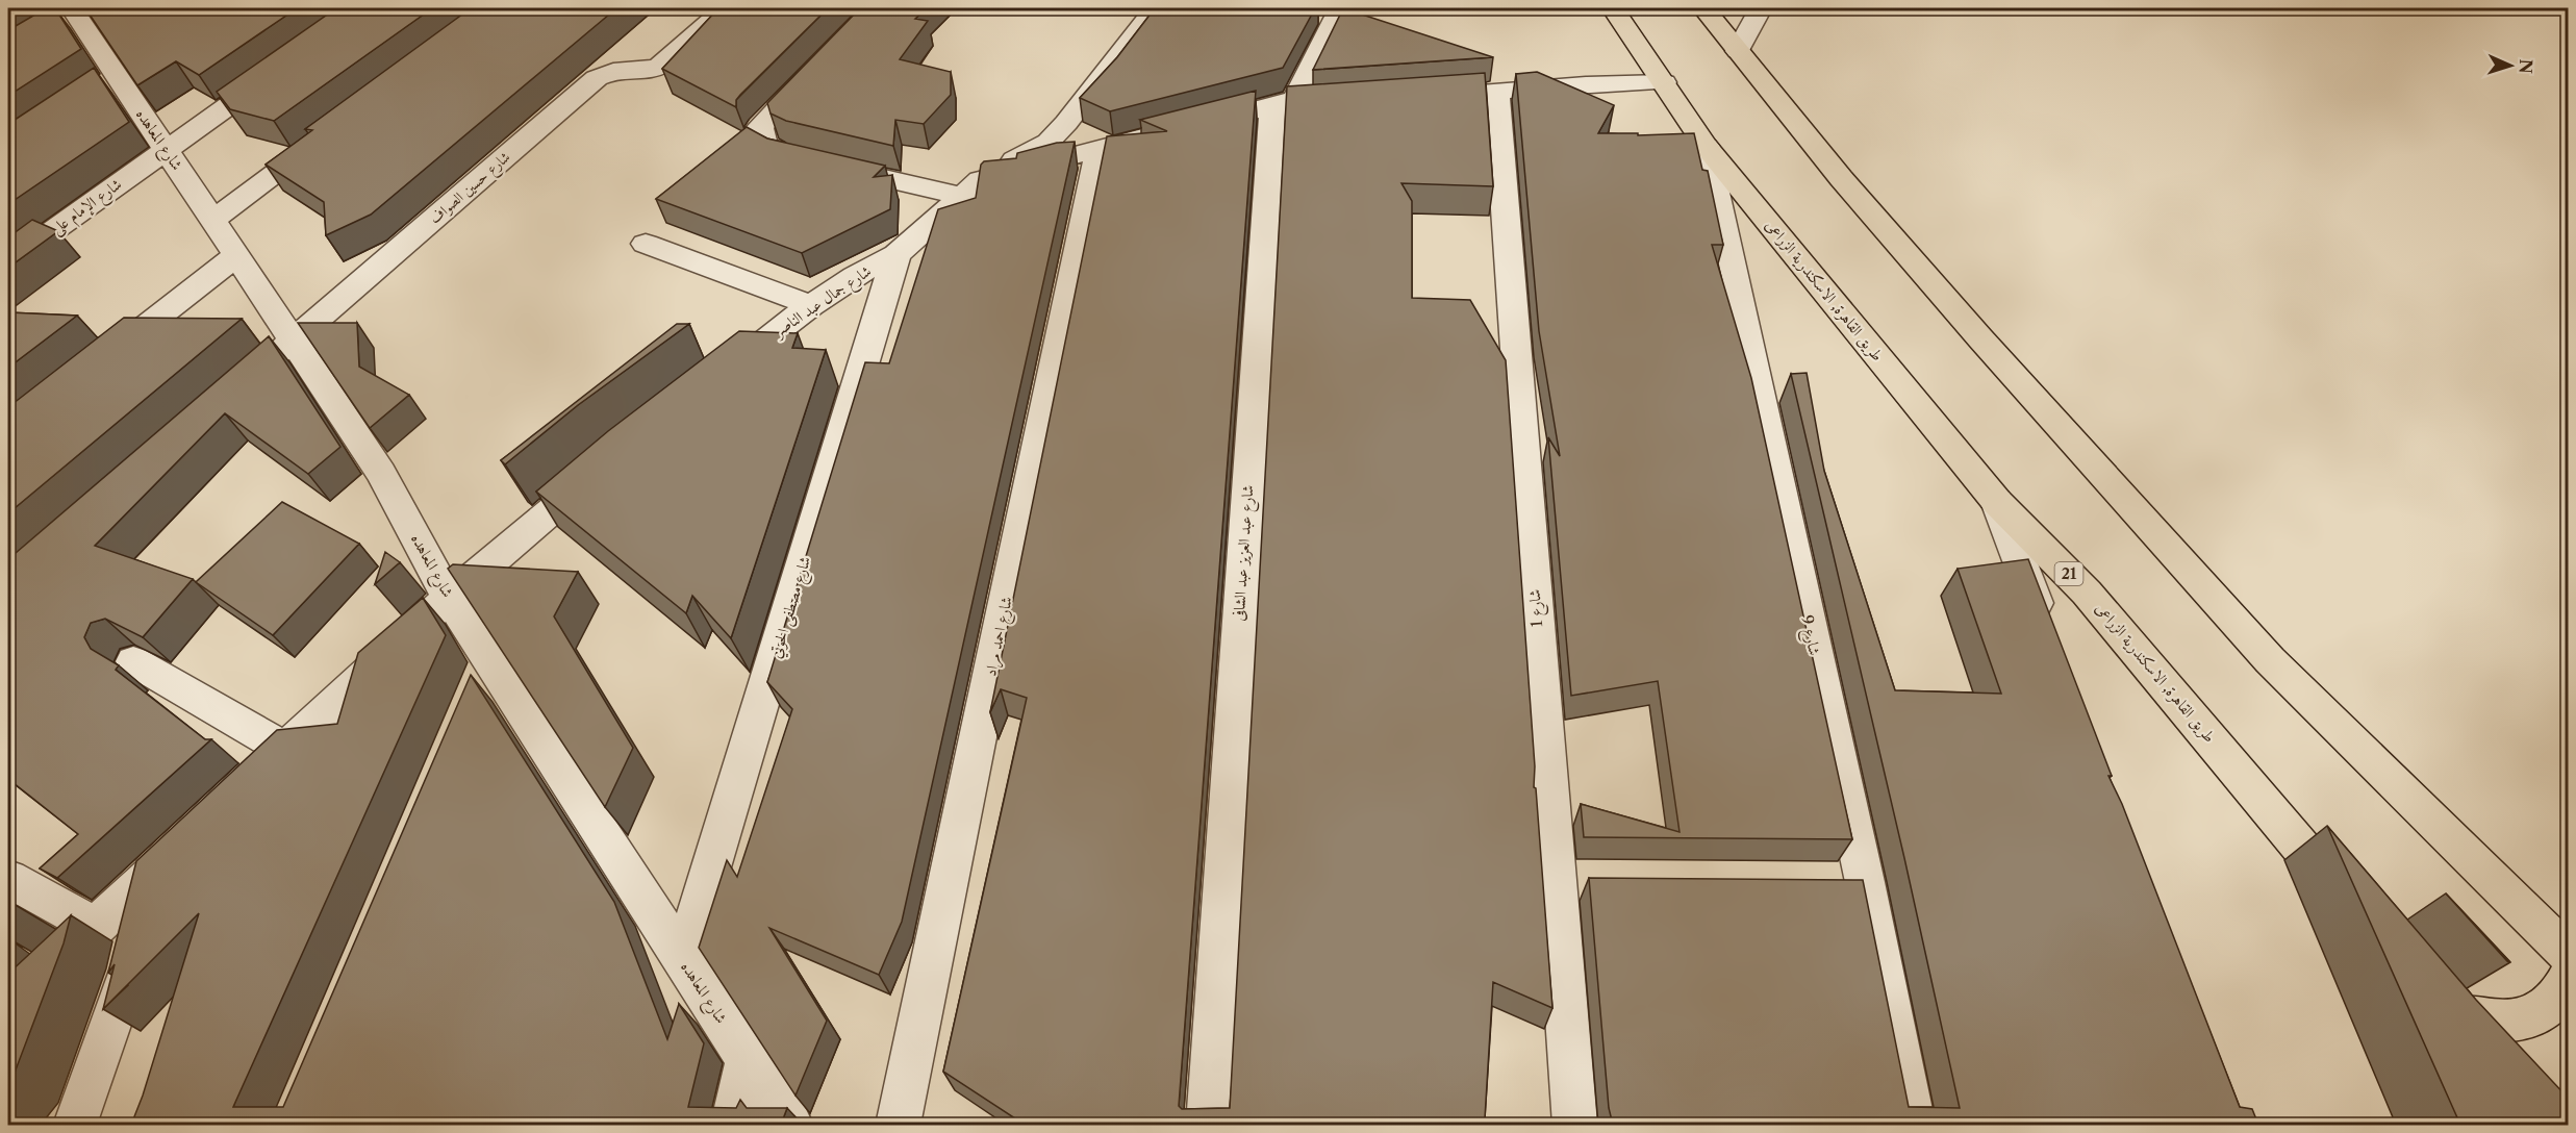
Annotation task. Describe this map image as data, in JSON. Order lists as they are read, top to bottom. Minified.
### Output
{"streets":{"highway":["طريق القاهرة, الاسكندرية الزراعى","21"],"street":["شارع المعاهده","شارع حسين الصواف","شارع الإمام على","شارع جمال عبد الناصر","شارع عبد العزيز عبد الشافى","شارع مصطفى الحوتي","شارع 1","شارع 9","شارع احمد مراد"]},"crossings":[["شارع المعاهده","شارع حسين الصواف"],["شارع المعاهده","شارع الإمام على"],["شارع المعاهده","شارع مصطفى الحوتي"],["طريق القاهرة, الاسكندرية الزراعى","شارع 9"],["شارع جمال عبد الناصر","شارع عبد العزيز عبد الشافى"],["شارع جمال عبد الناصر","شارع مصطفى الحوتي"],["شارع جمال عبد الناصر","شارع احمد مراد"]],"north":"right"}
